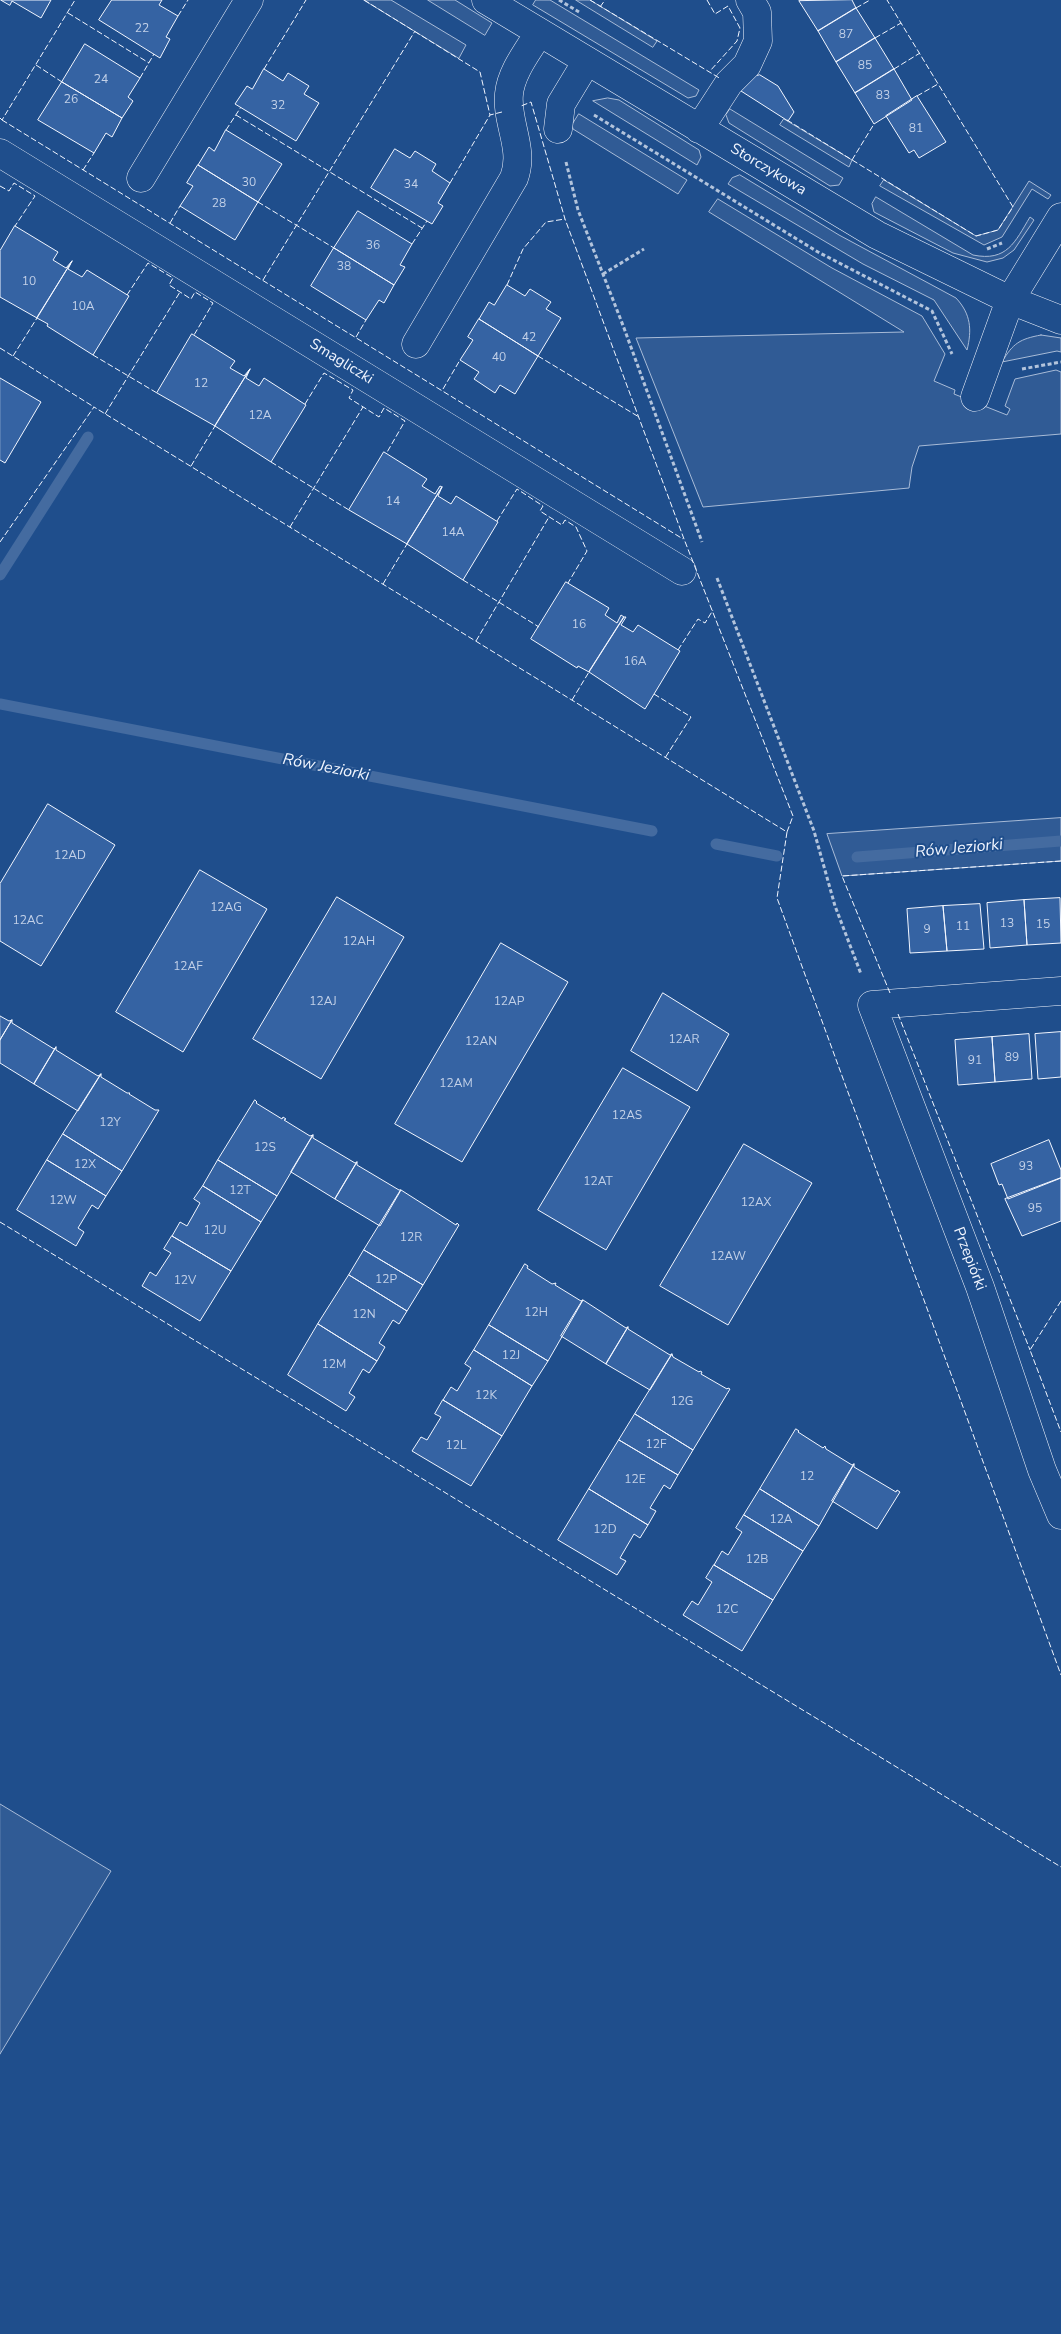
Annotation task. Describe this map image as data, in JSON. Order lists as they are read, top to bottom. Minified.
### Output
{"streets":{"street":["Storczykowa","Smagliczki","Przepiórki"]},"water":["Rów Jeziorki"],"house_numbers":["22","87","85","24","83","26","32","81","30","34","28","36","38","10","10A","42","40","12","12A","14","14A","16","16A","12AD","12AG","12AC","13","15","11","9","12AH","12AF","12AJ","12AP","12AR","12AN","89","91","12AM","12AS","12Y","12S","12X","93","12AT","12T","12W","12AX","95","12U","12R","12AW","12P","12V","12H","12N","12J","12M","12K","12G","12F","12L","12","12E","12A","12D","12B","12C"]}
